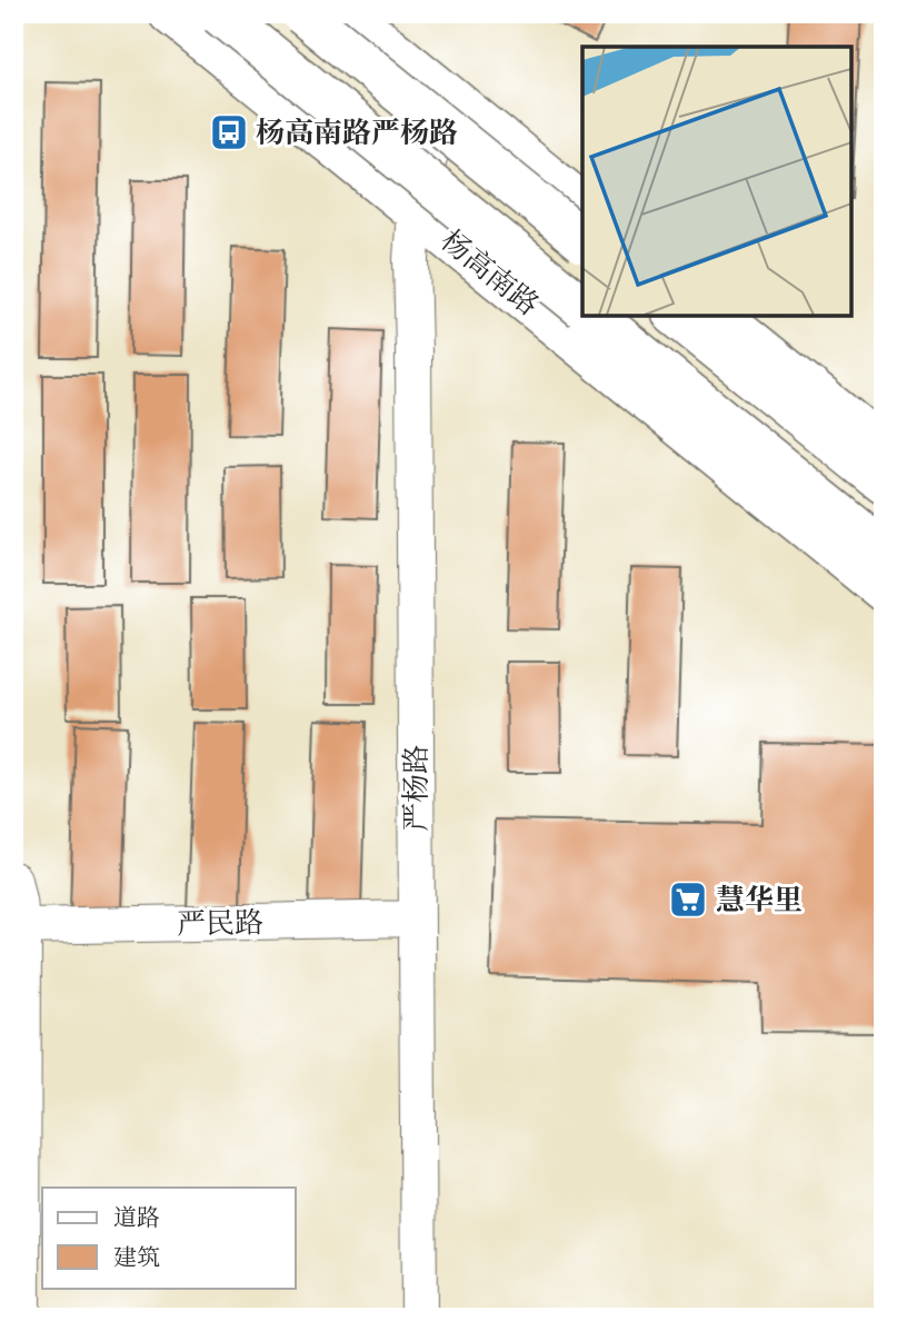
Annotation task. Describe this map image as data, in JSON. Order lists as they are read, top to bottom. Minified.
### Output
{"streets":{"main road":["杨高南路"],"street":["严杨路","严民路"]},"crossings":[["杨高南路","严杨路"],["严杨路","严民路"]],"places":{"bus stop":["杨高南路严杨路"],"supermarket":["慧华里"]},"legend":["道路","建筑"]}
